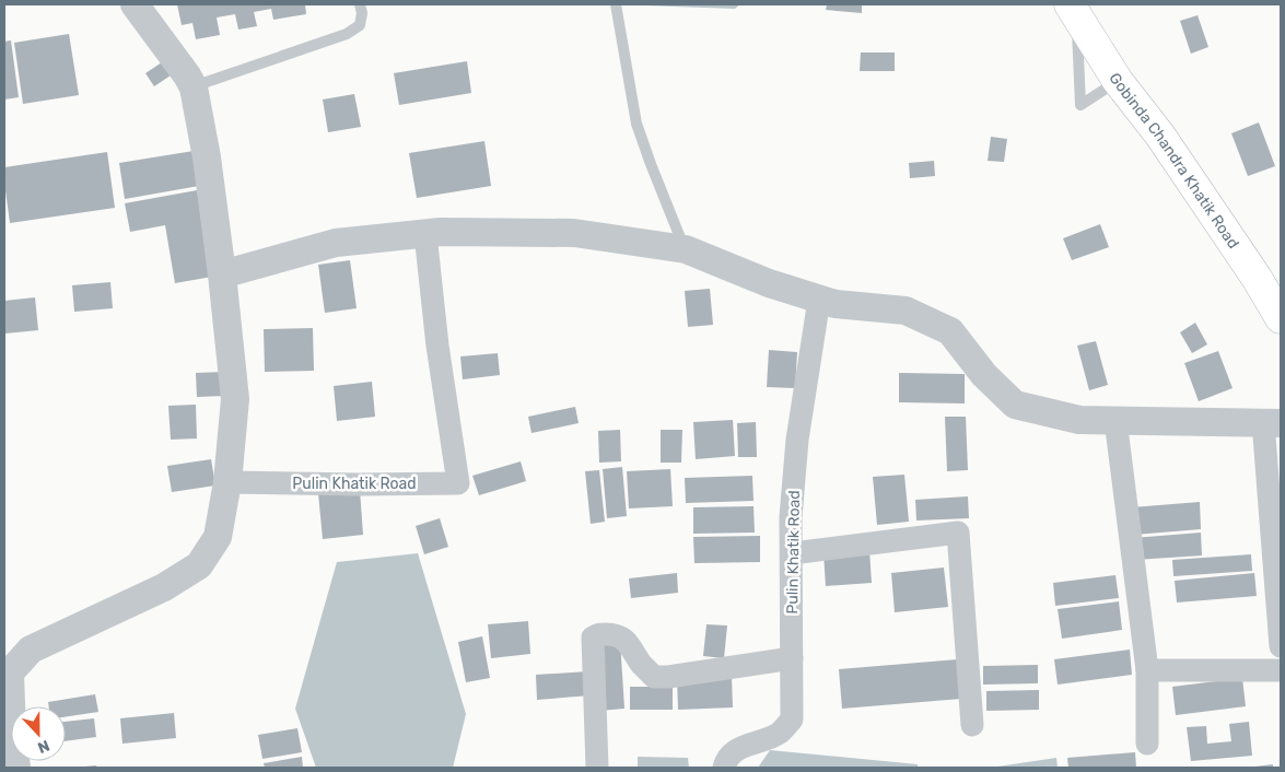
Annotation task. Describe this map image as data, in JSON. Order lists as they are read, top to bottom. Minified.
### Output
{"streets":{"main road":["Gobinda Chandra Khatik Road"],"street":["Pulin Khatik Road"]},"north":"bottom"}
